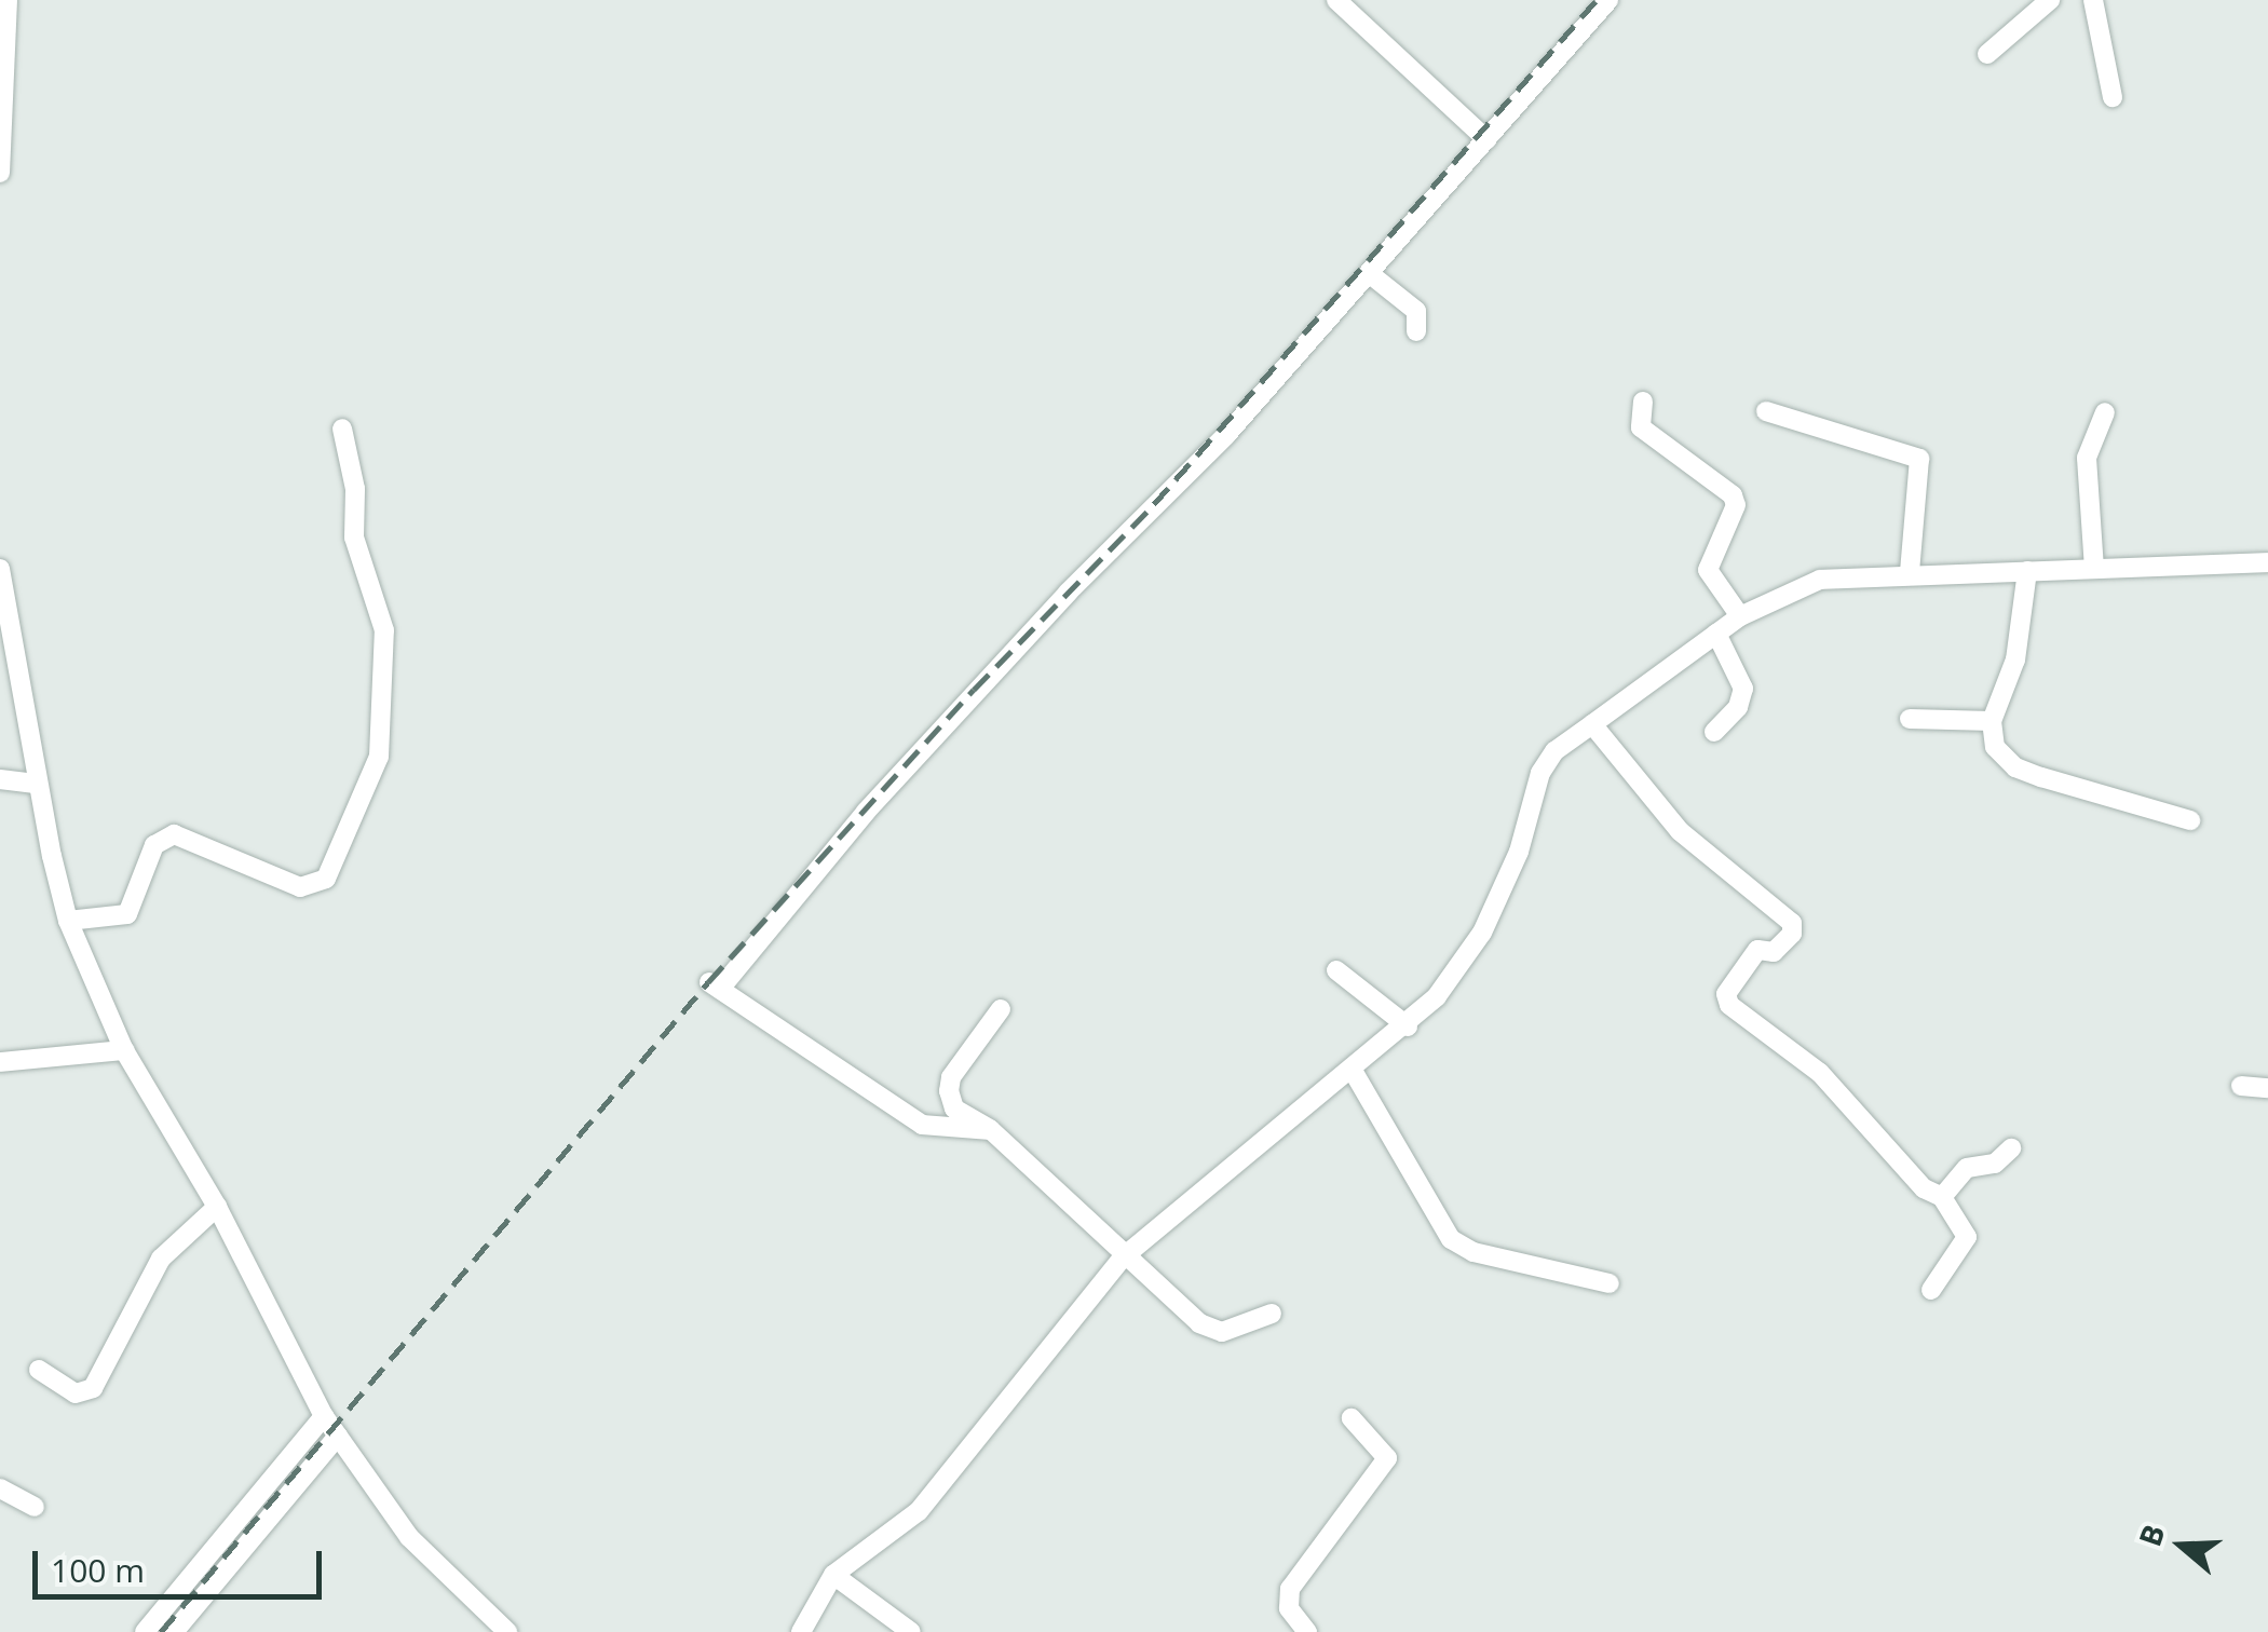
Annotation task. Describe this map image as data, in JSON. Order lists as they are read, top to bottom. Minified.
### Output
{"scale_bar":"100 m","north":"left"}
